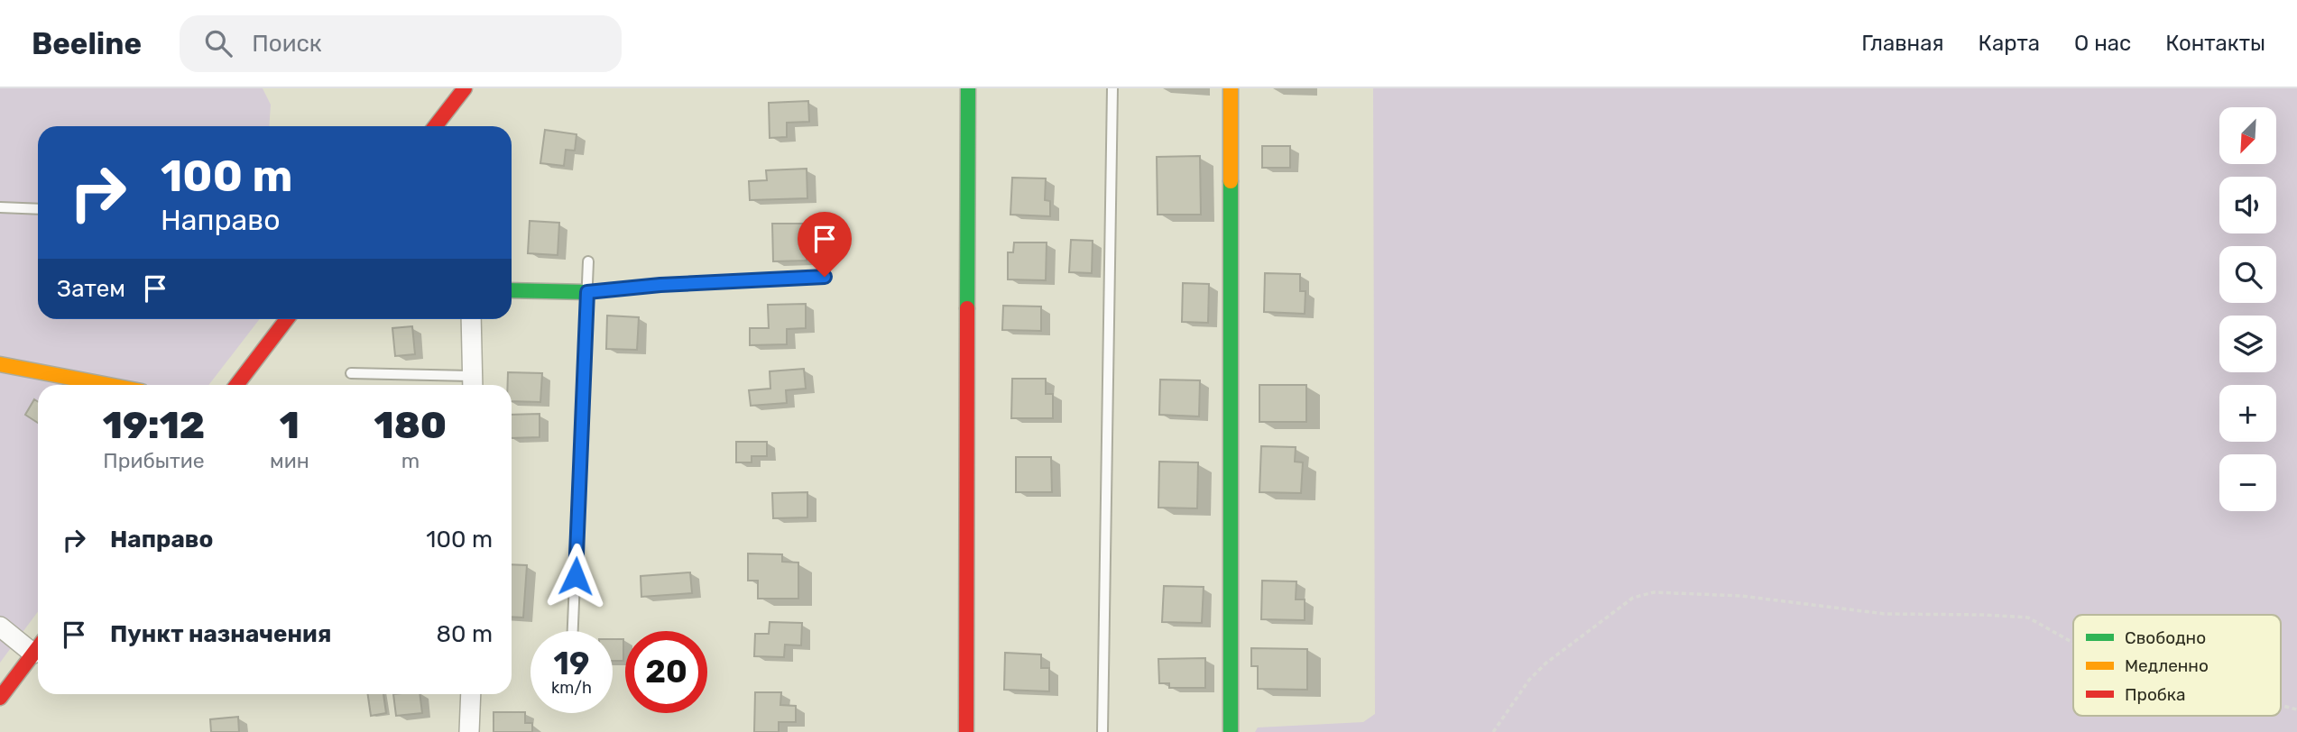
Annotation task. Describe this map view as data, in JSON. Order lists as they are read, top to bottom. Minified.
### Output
{"legend":["Свободно","Медленно","Пробка"],"north":"bottom left","page":{"header":"Beeline","search":"Поиск","nav":["Главная","Карта","О нас","Контакты"],"map_buttons":["+","−"],"turn":["100 m","Направо"],"then":"Затем","eta":["19:12","Прибытие","1","мин","180","m"],"list":[{"name":"Направо","value":"100 m"},{"name":"Пункт назначения","value":"80 m"}],"speed":"19 km/h","limit":"20"}}
